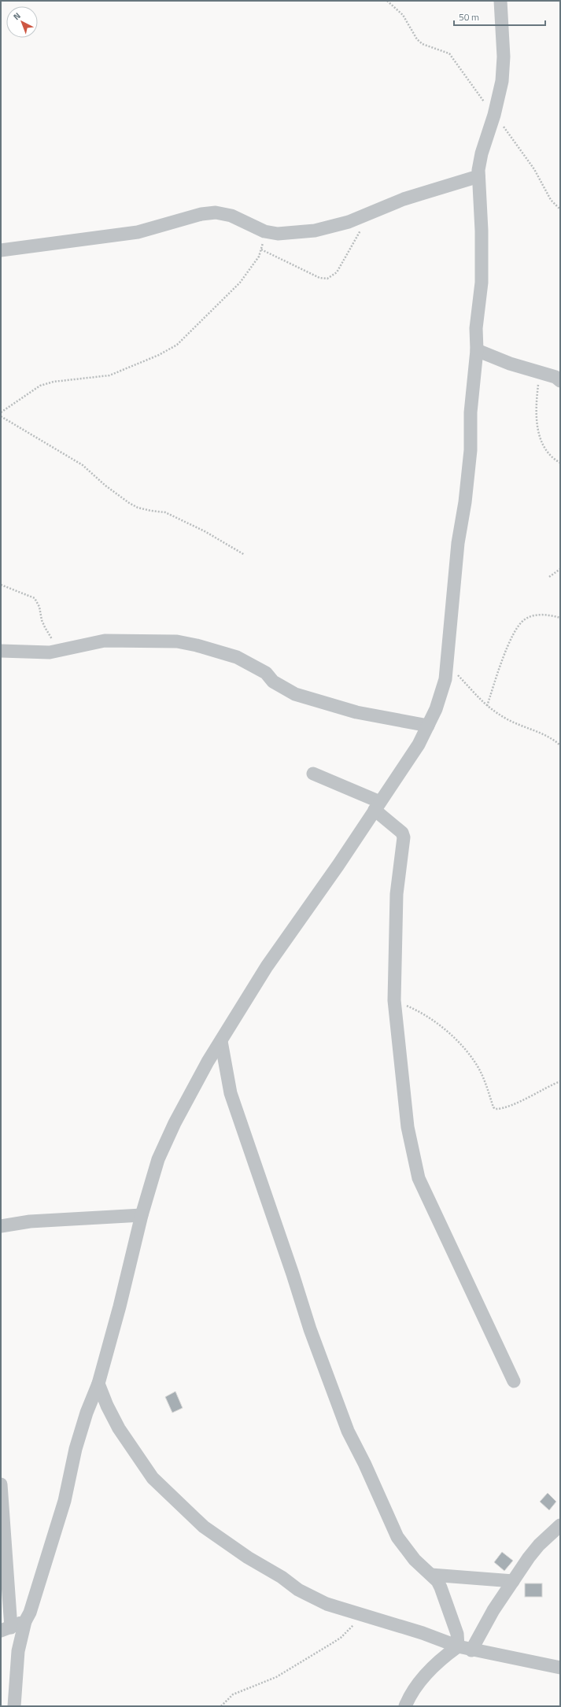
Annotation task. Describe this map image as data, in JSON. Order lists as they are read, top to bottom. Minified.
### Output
{"scale_bar":"50 m","north":"top left"}
